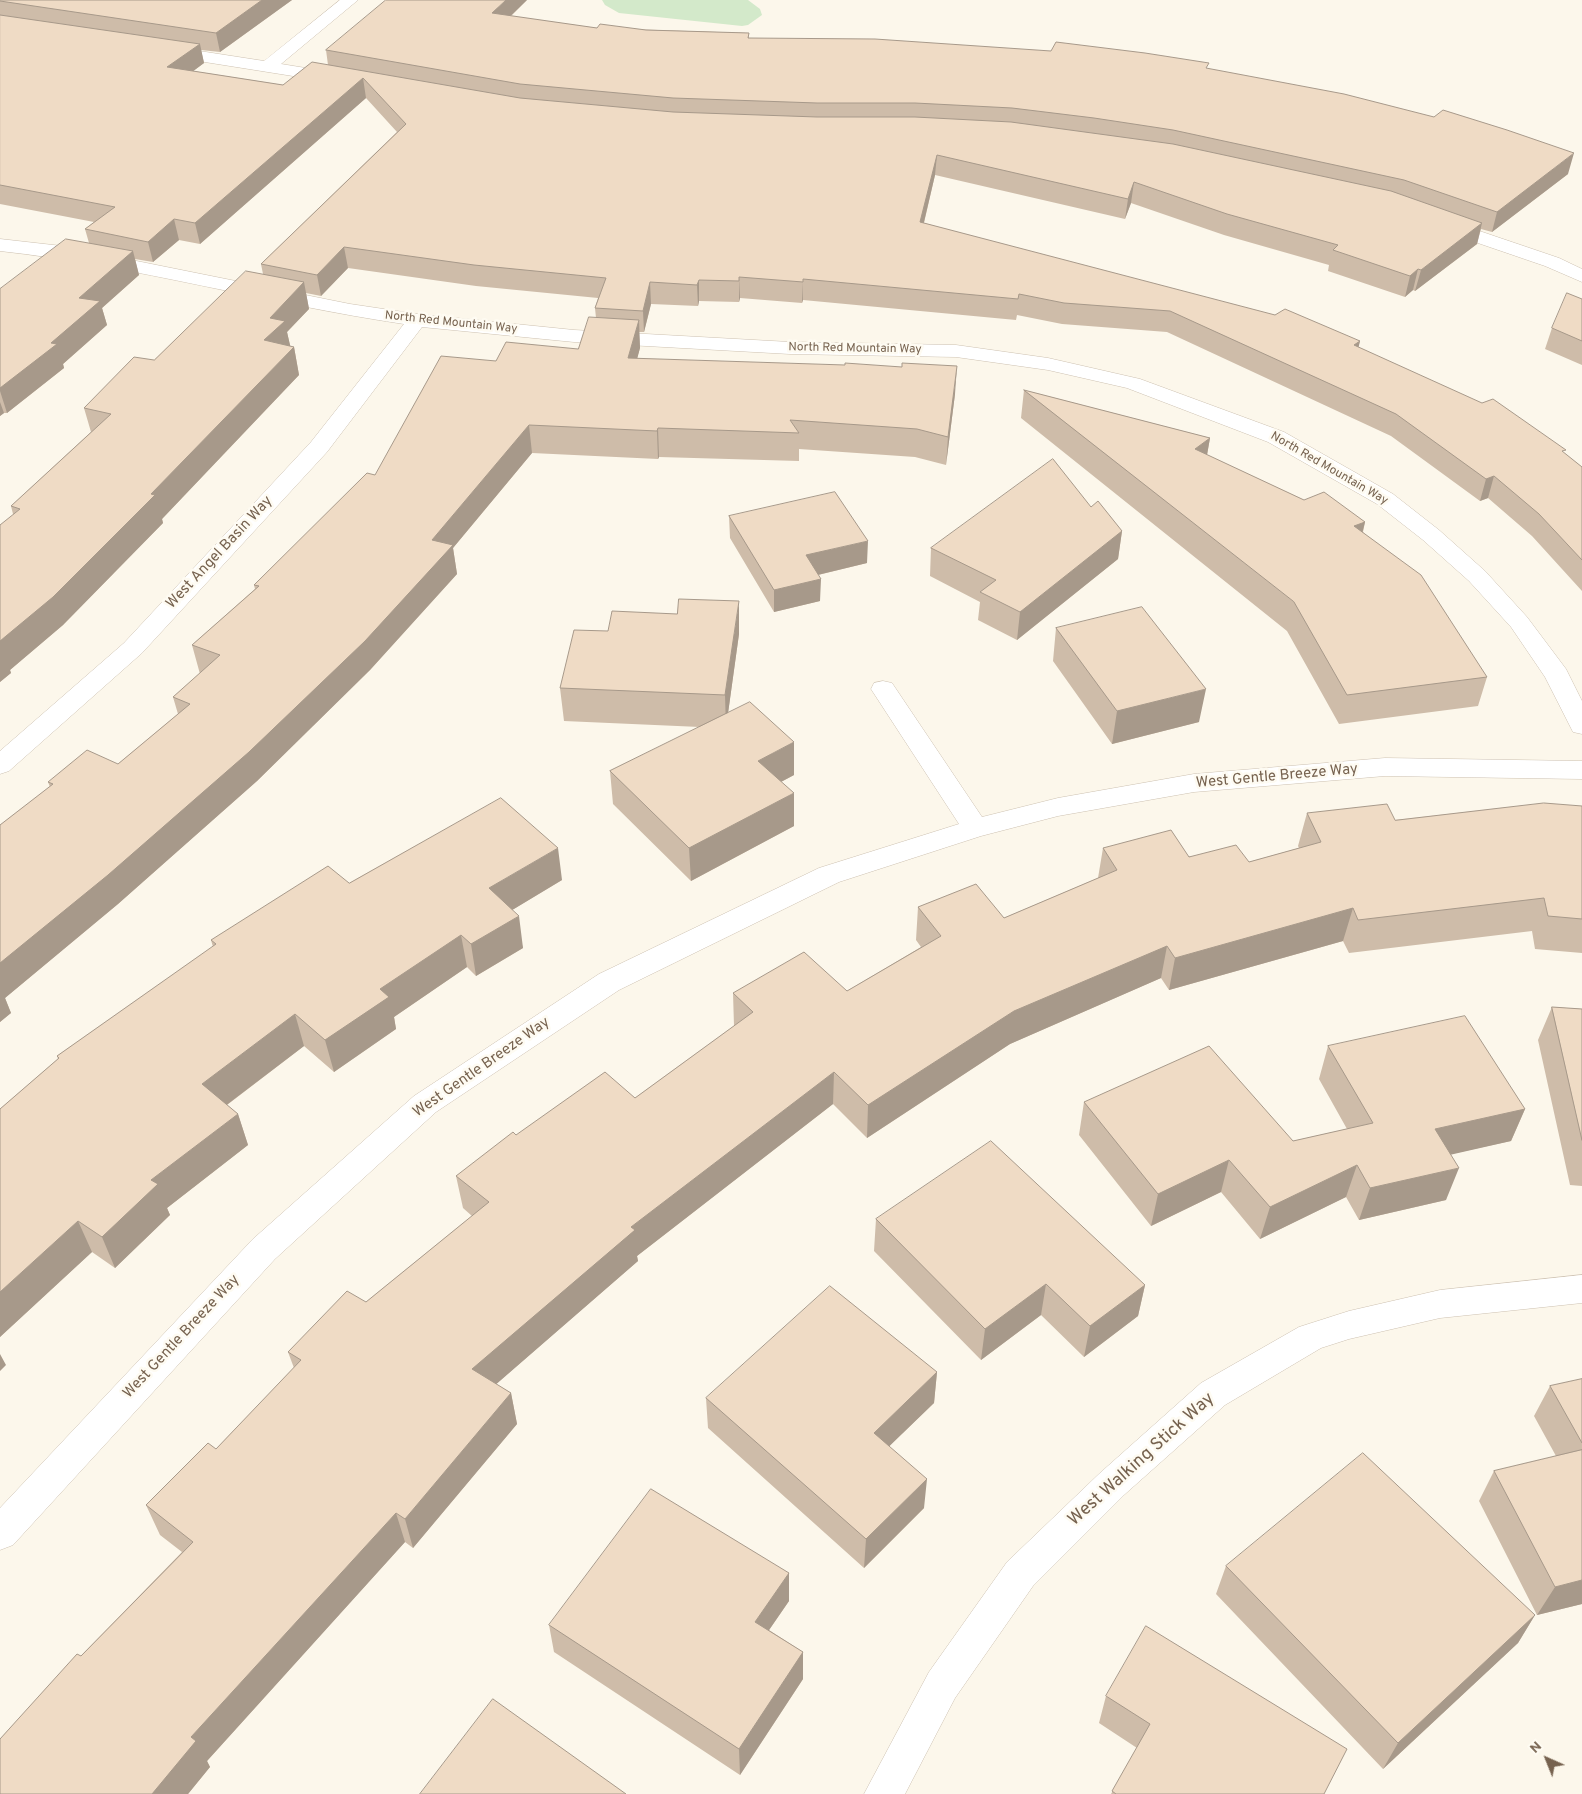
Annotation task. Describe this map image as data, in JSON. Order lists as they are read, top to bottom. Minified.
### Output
{"streets":{"street":["North Red Mountain Way","West Angel Basin Way","West Gentle Breeze Way","West Walking Stick Way"]},"crossings":[["North Red Mountain Way","West Angel Basin Way"]],"north":"top left"}
